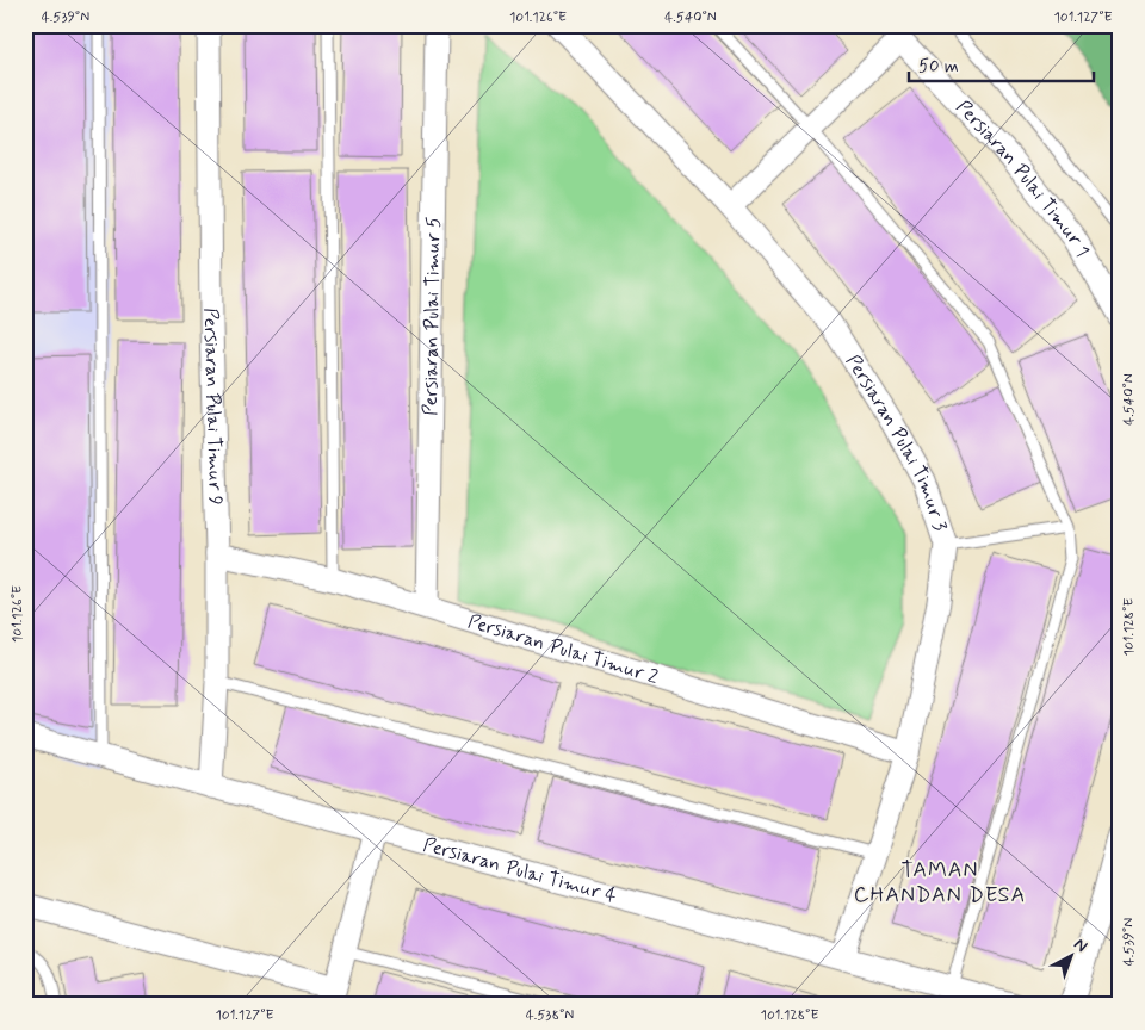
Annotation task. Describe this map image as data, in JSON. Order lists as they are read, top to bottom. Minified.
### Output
{"streets":{"street":["Persiaran Pulai Timur 1","Persiaran Pulai Timur 5","Persiaran Pulai Timur 9","Persiaran Pulai Timur 3","Persiaran Pulai Timur 2","Persiaran Pulai Timur 4"]},"crossings":[["Persiaran Pulai Timur 5","Persiaran Pulai Timur 2"],["Persiaran Pulai Timur 9","Persiaran Pulai Timur 2"],["Persiaran Pulai Timur 9","Persiaran Pulai Timur 4"],["Persiaran Pulai Timur 3","Persiaran Pulai Timur 2"],["Persiaran Pulai Timur 3","Persiaran Pulai Timur 4"]],"districts":["TAMAN CHANDAN DESA"],"scale_bar":"50 m","north":"top right","coordinates":["4.539°N","101.126°E","4.540°N","101.127°E","101.128°E","4.538°N"]}
